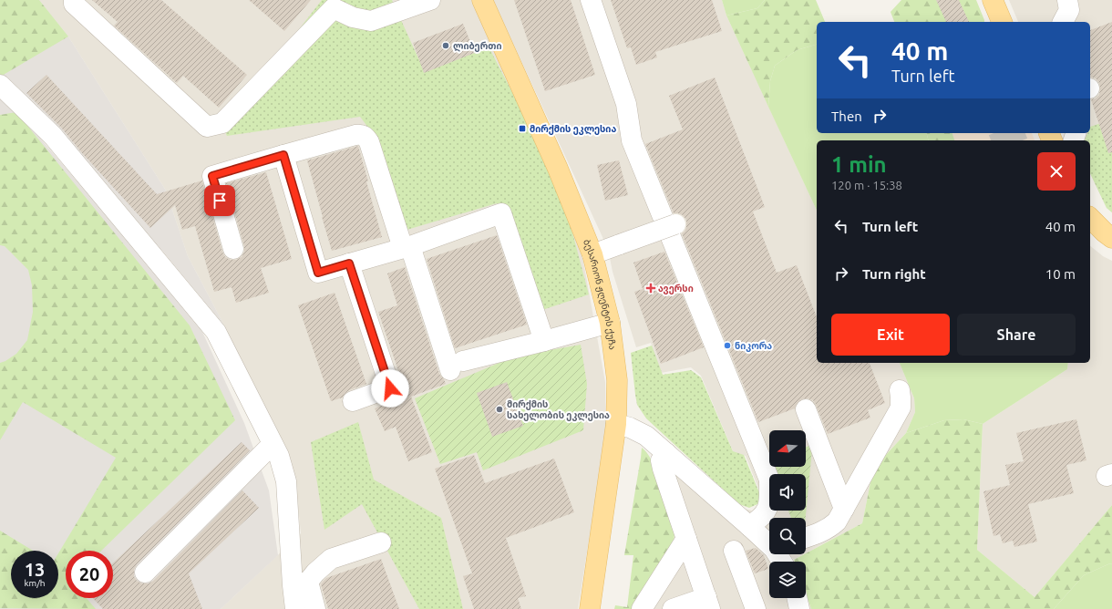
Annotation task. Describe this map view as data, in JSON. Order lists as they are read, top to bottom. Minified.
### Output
{"streets":{"main road":["ბესარიონ ჟღენტის ქუჩა"]},"places":{"other":["ლიბერთი","ნიკორა","მირქმის სახელობის ეკლესია"],"transit":["მირქმის ეკლესია"],"health":["ავერსი"]},"north":"left","page":{"turn":["40 m","Turn left"],"then":"Then","heading":["1 min","120 m · 15:38"],"list":[{"name":"Turn left","value":"40 m"},{"name":"Turn right","value":"10 m"}],"buttons":["Exit","Share"],"speed":"13 km/h","limit":"20"}}
